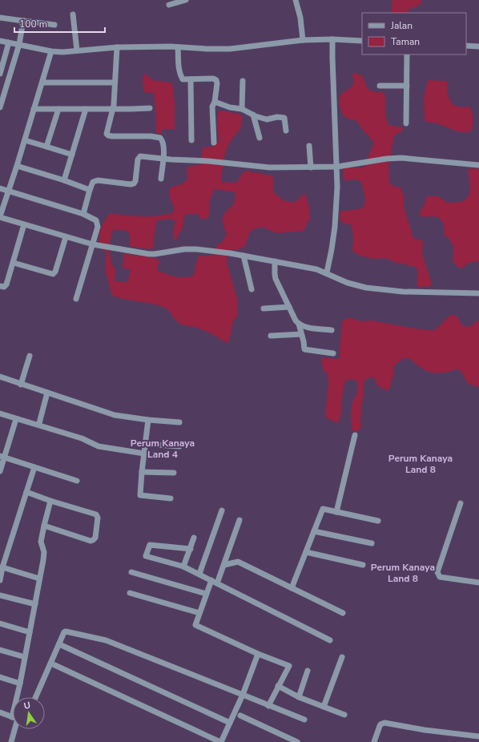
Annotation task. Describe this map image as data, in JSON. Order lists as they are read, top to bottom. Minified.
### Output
{"districts":["Perum Kanaya Land 4","Perum Kanaya Land 8","Perum Kanaya Land 8"],"legend":["Jalan","Taman"],"scale_bar":"100 m","north":"top"}
